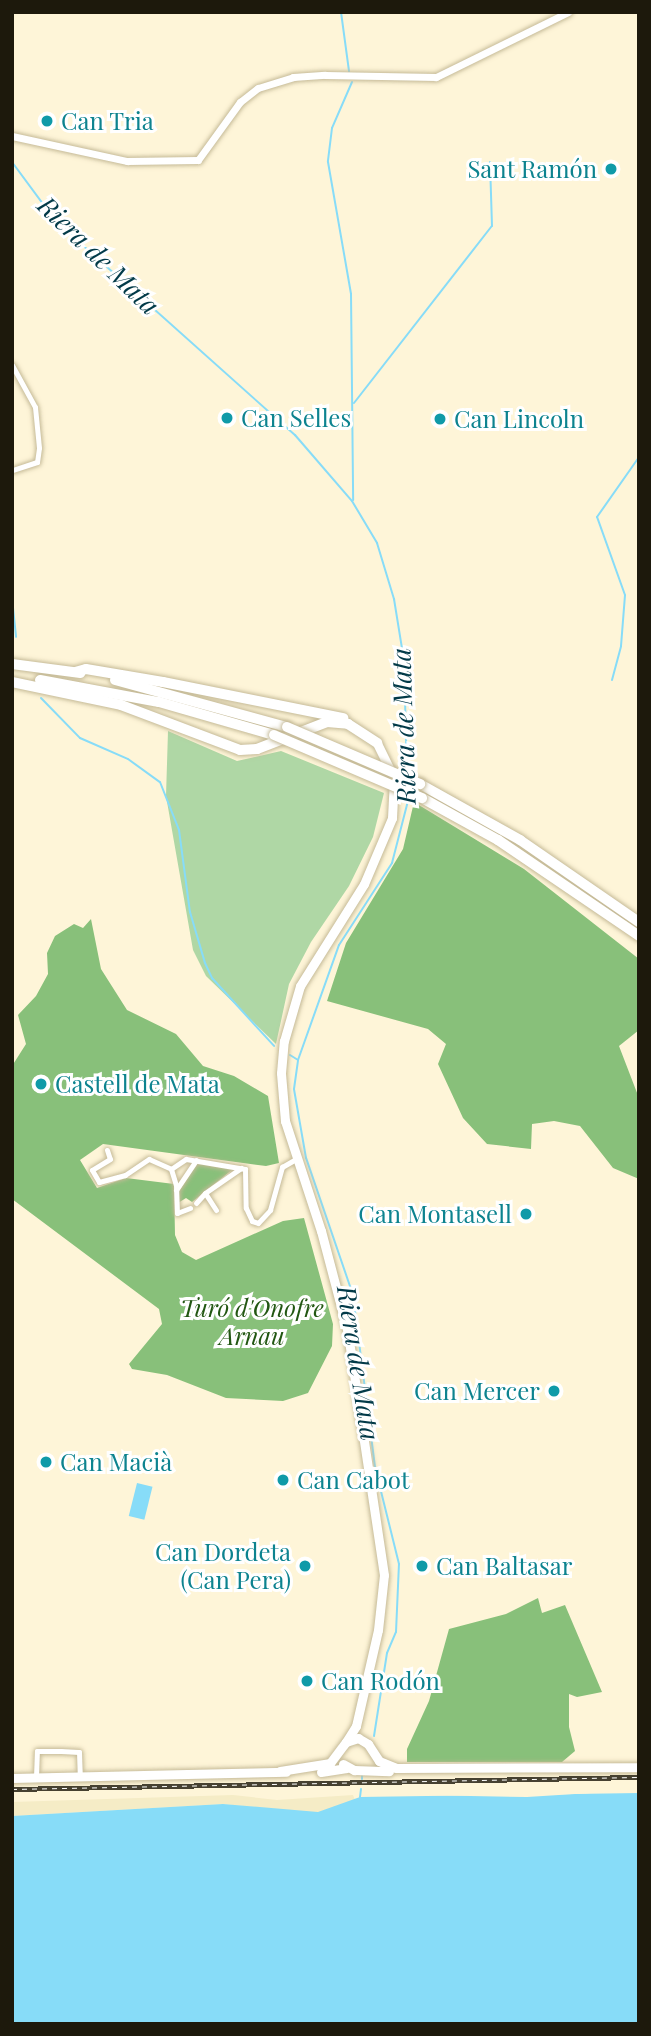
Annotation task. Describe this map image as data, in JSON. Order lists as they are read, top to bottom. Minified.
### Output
{"water":["Riera de Mata"],"parks":["Turó d'Onofre Arnau"],"places":["Can Tria","Sant Ramón","Can Selles","Can Lincoln","Castell de Mata","Can Montasell","Can Mercer","Can Macià","Can Cabot","Can Dordeta (Can Pera)","Can Baltasar","Can Rodón"]}
